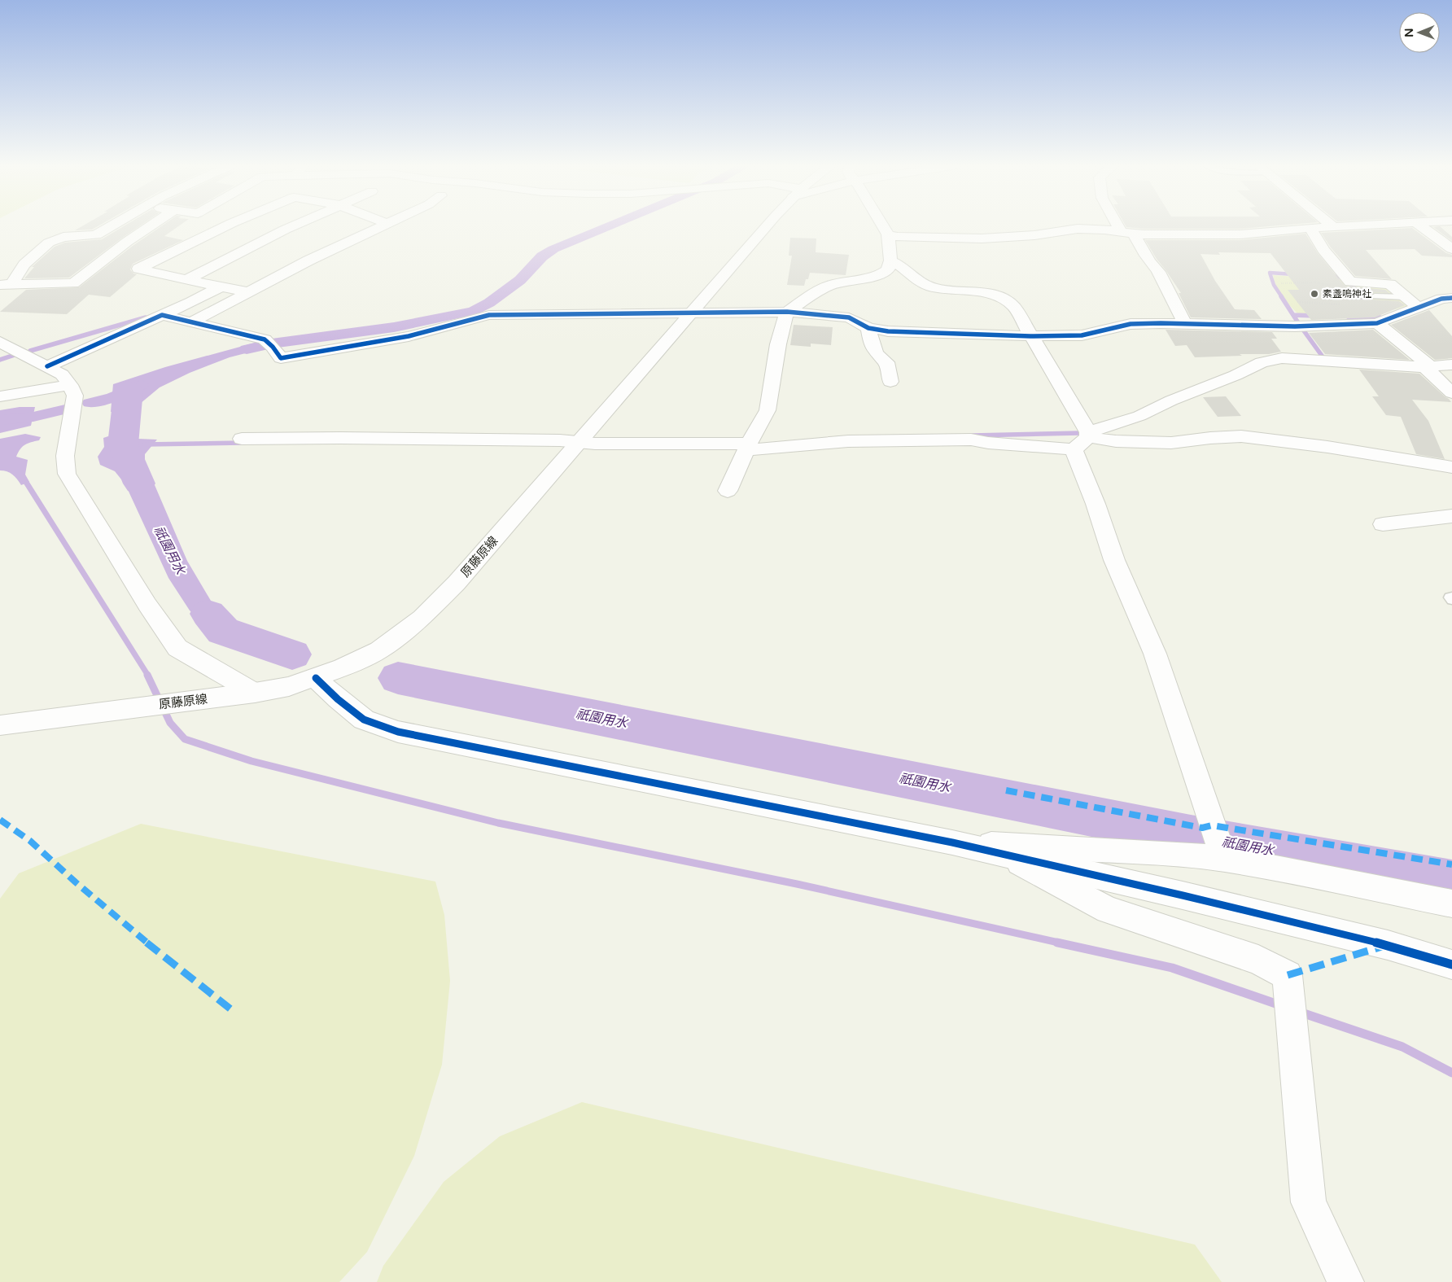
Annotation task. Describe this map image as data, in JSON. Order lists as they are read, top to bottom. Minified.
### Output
{"streets":{"street":["原藤原線"]},"water":["祇園用水"],"places":["素盞鳴神社"],"north":"left"}
